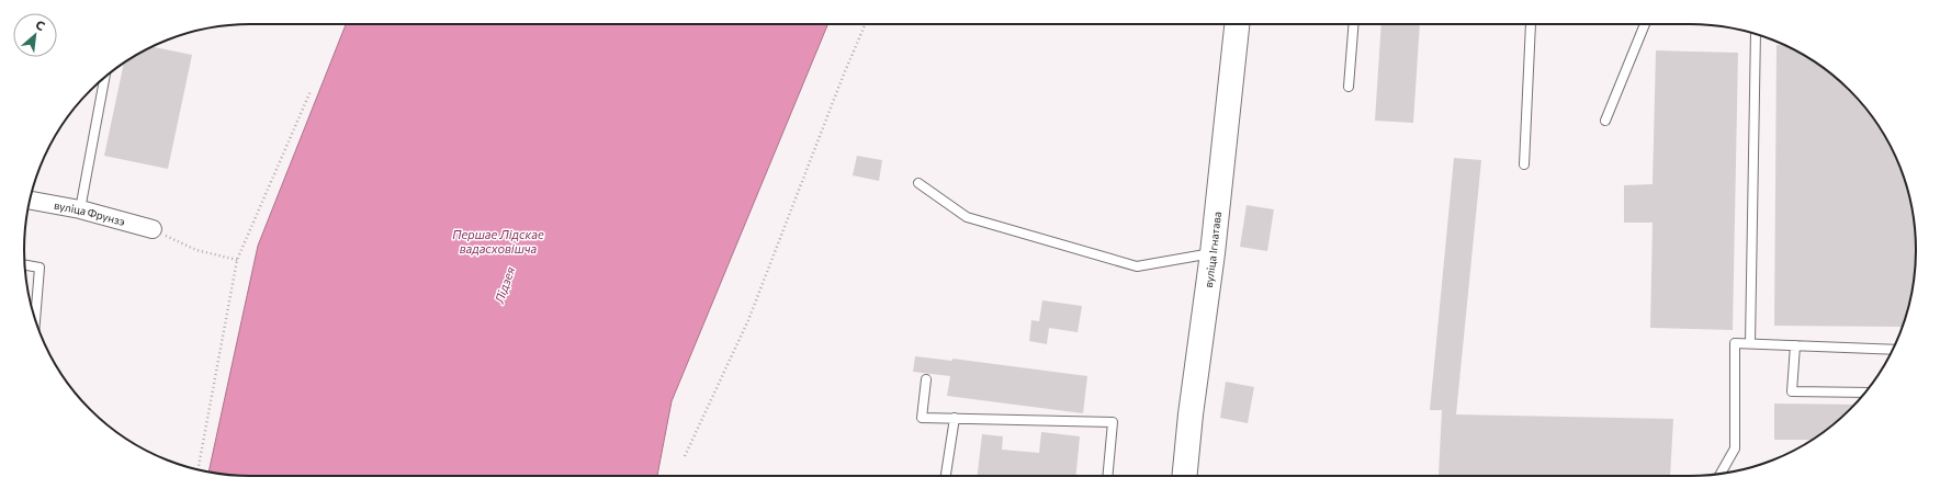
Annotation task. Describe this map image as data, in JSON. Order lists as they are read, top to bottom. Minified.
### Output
{"streets":{"street":["вуліца Фрунзэ","вуліца Ігнатава"]},"water":["Першае Лідскае вадасховішча","Лідзея"],"north":"top right"}
